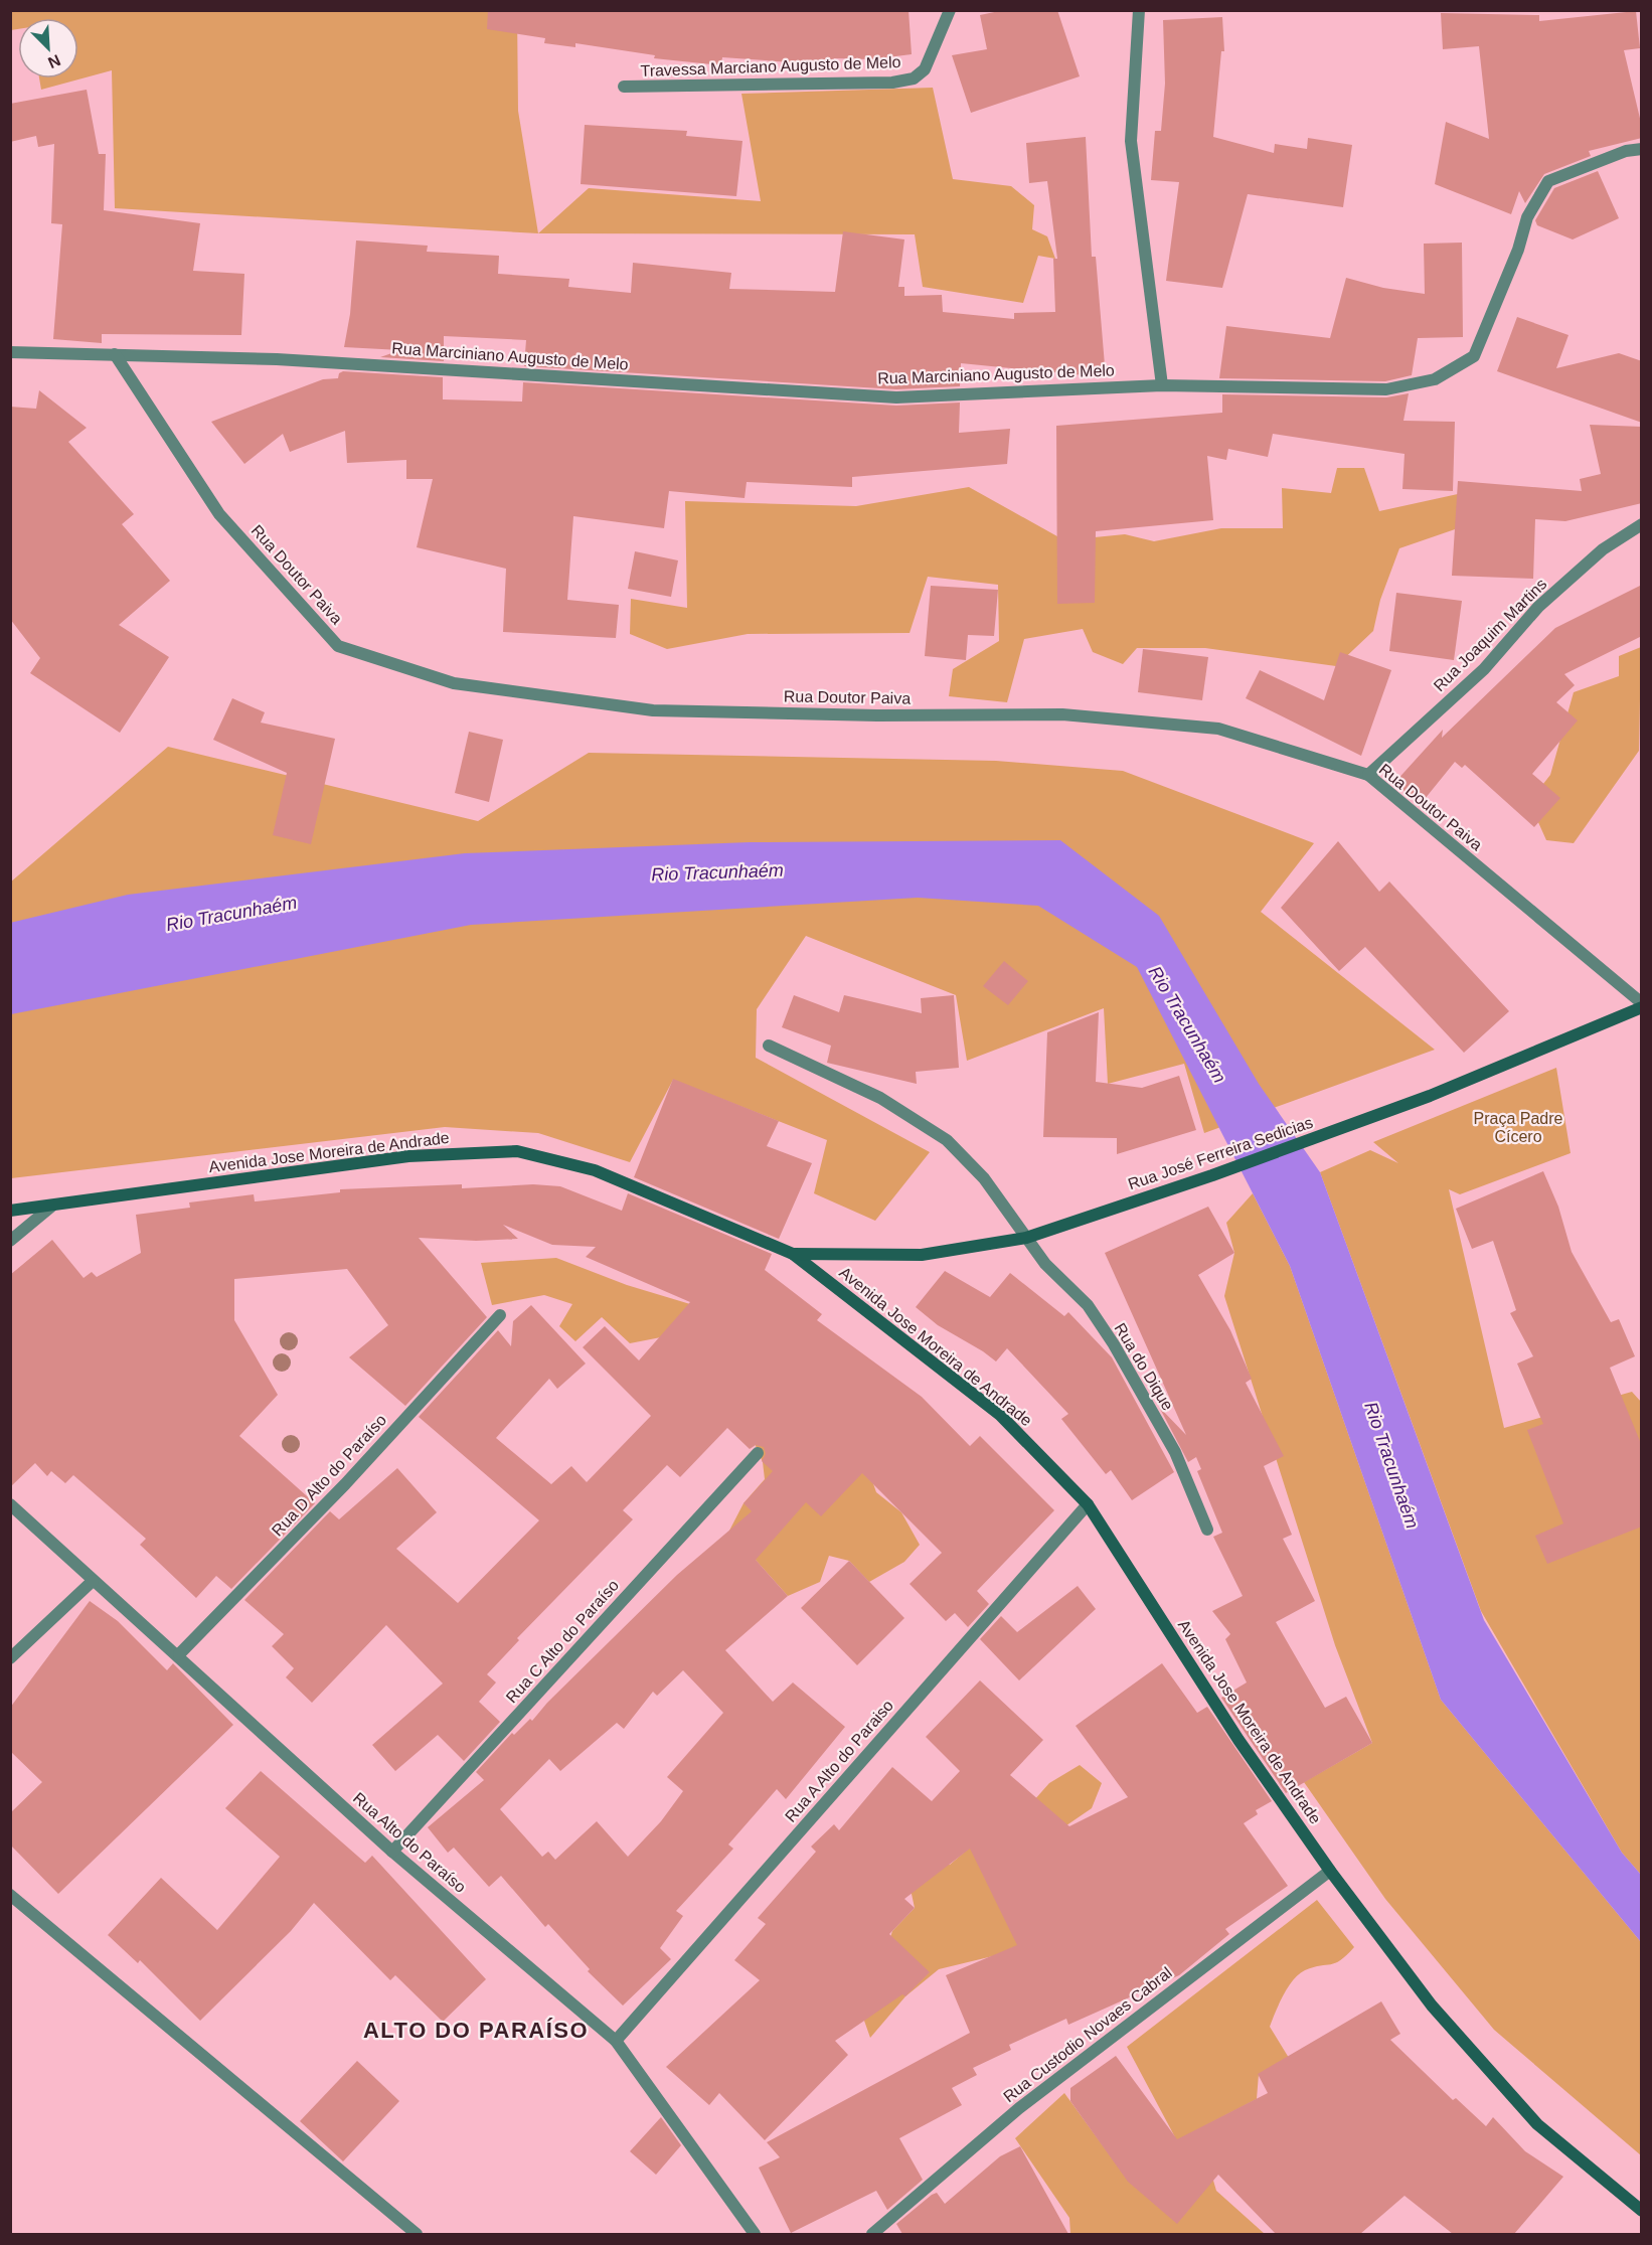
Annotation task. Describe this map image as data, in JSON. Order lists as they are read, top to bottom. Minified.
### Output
{"streets":{"main road":["Avenida Jose Moreira de Andrade","Rua José Ferreira Sedicias"],"street":["Travessa Marciano Augusto de Melo","Rua Marciniano Augusto de Melo","Rua Doutor Paiva","Rua Joaquim Martins","Rua do Dique","Rua D Alto do Paraíso","Rua C Alto do Paraíso","Rua A Alto do Paraiso","Rua Alto do Paraíso","Rua Custodio Novaes Cabral"]},"crossings":[["Rua Marciniano Augusto de Melo","Rua Doutor Paiva"],["Rua Doutor Paiva","Rua Joaquim Martins"],["Rua Doutor Paiva","Rua José Ferreira Sedicias"],["Avenida Jose Moreira de Andrade","Rua José Ferreira Sedicias"],["Avenida Jose Moreira de Andrade","Rua A Alto do Paraiso"],["Avenida Jose Moreira de Andrade","Rua Custodio Novaes Cabral"],["Rua José Ferreira Sedicias","Rua do Dique"],["Rua D Alto do Paraíso","Rua Alto do Paraíso"],["Rua C Alto do Paraíso","Rua Alto do Paraíso"],["Rua A Alto do Paraiso","Rua Alto do Paraíso"]],"districts":["ALTO DO PARAÍSO"],"water":["Rio Tracunhaém"],"parks":["Praça Padre Cícero"],"north":"bottom right"}
